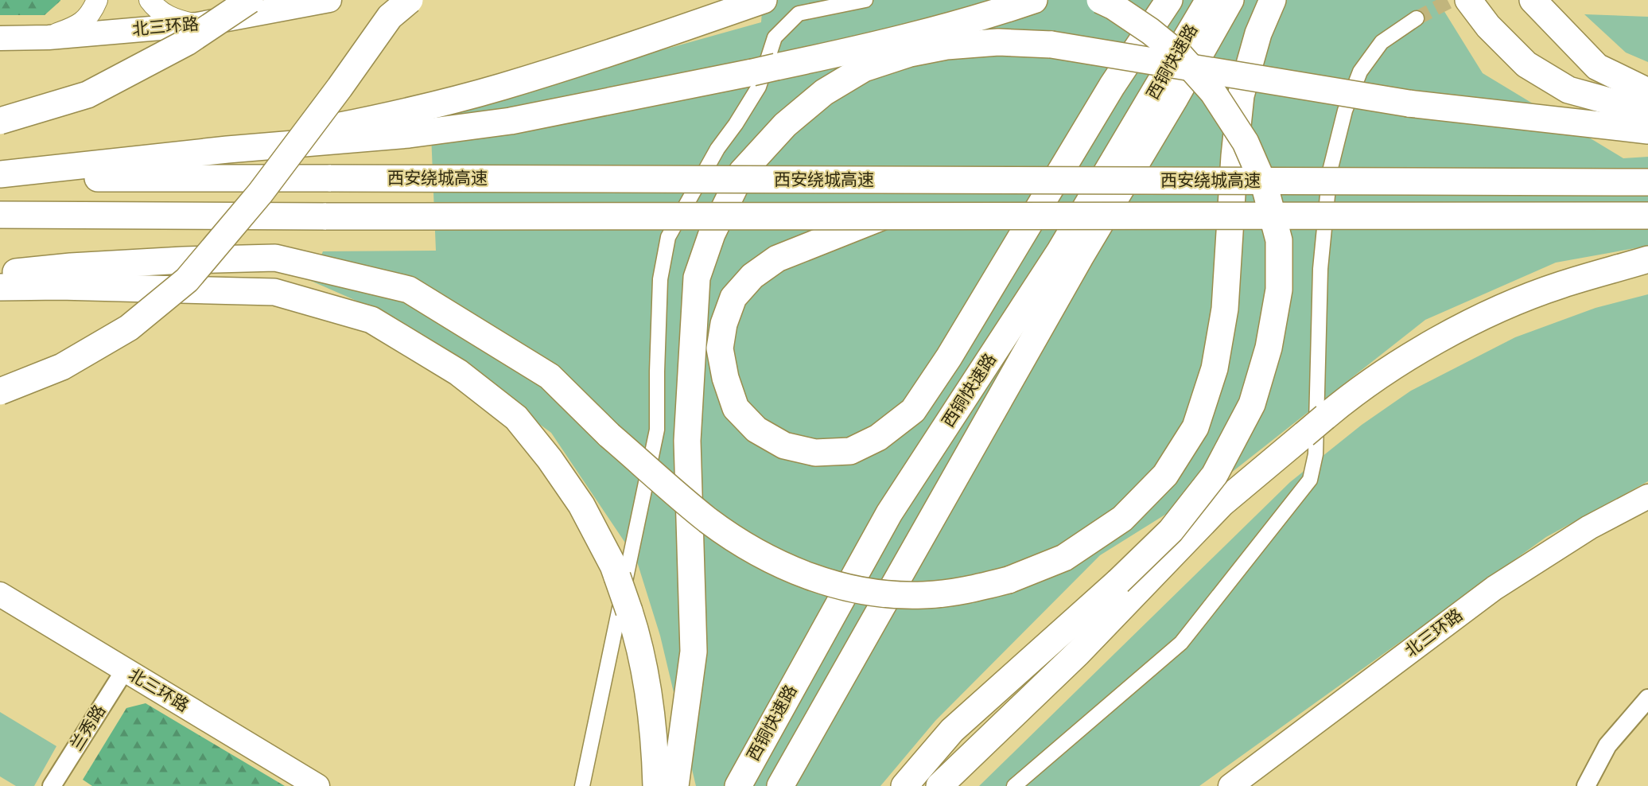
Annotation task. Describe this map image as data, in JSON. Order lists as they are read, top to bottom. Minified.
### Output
{"streets":{"highway":["北三环路","西铜快速路","西安绕城高速"],"street":["兰秀路"]},"crossings":[["北三环路","兰秀路"]]}
